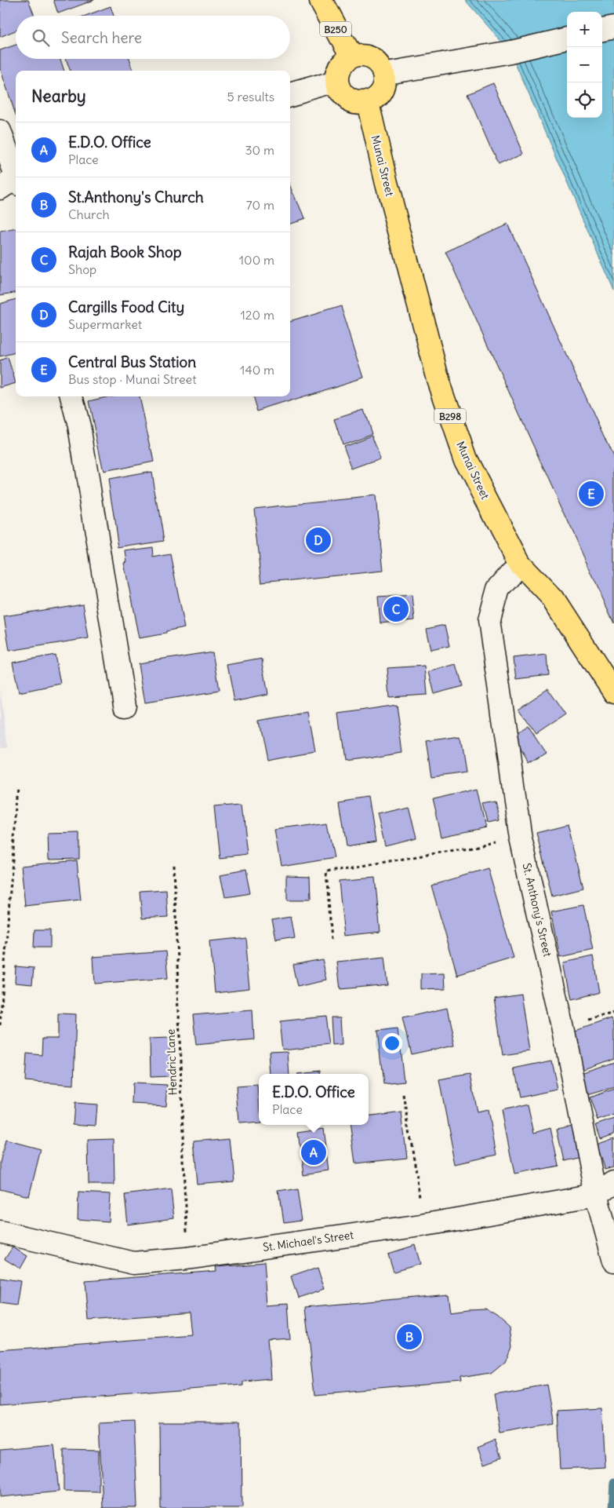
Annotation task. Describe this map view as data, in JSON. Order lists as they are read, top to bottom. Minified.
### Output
{"streets":{"main road":["B250","Munai Street","B298"],"street":["St. Anthony's Street","St. Michael's Street"],"path":["Hendric Lane"]},"crossings":[["B250","Munai Street"],["Munai Street","St. Anthony's Street"],["St. Anthony's Street","St. Michael's Street"],["Hendric Lane","St. Michael's Street"]],"page":{"map_buttons":["+","−"],"search":"Search here","heading":["Nearby","5 results"],"list":[{"mark":"A","name":"E.D.O. Office","note":"Place","value":"30 m"},{"mark":"B","name":"St.Anthony's Church","note":"Church","value":"70 m"},{"mark":"C","name":"Rajah Book Shop","note":"Shop","value":"100 m"},{"mark":"D","name":"Cargills Food City","note":"Supermarket","value":"120 m"},{"mark":"E","name":"Central Bus Station","note":"Bus stop · Munai Street","value":"140 m"}],"pins":["E","D","C","A","B"],"popup":["E.D.O. Office","Place"]}}
